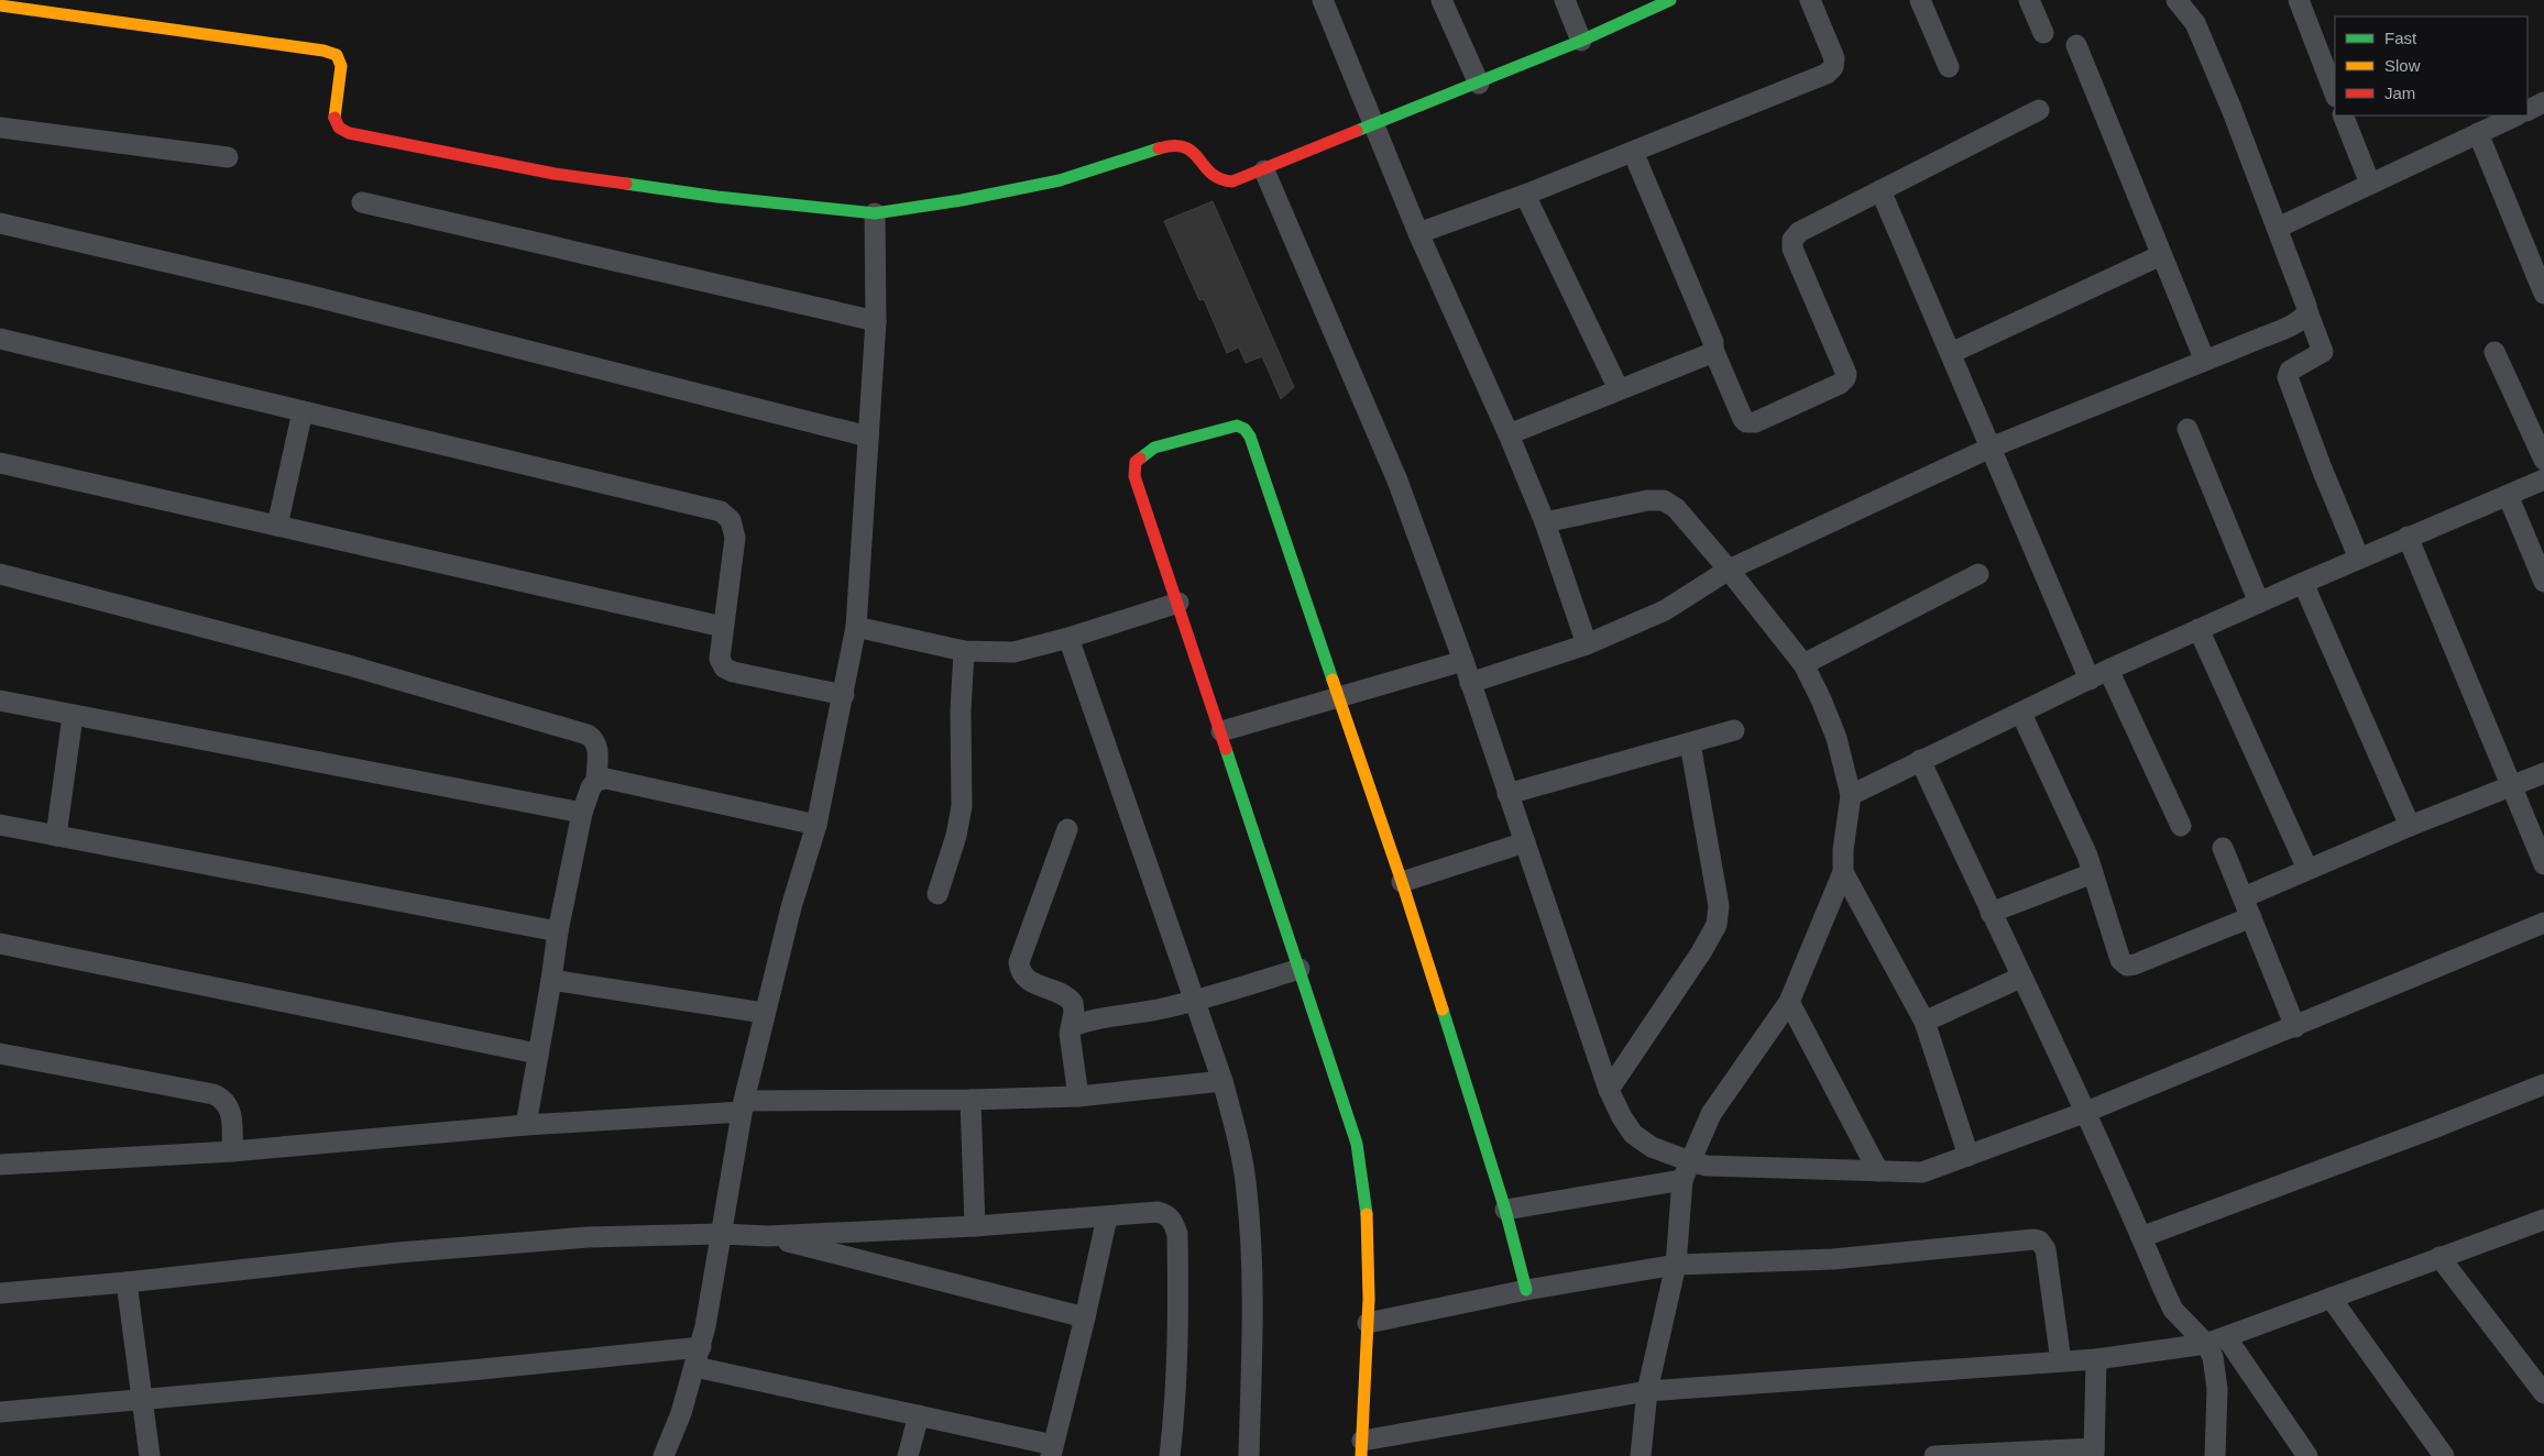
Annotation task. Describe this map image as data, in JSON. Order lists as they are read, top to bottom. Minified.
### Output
{"legend":["Fast","Slow","Jam"]}
